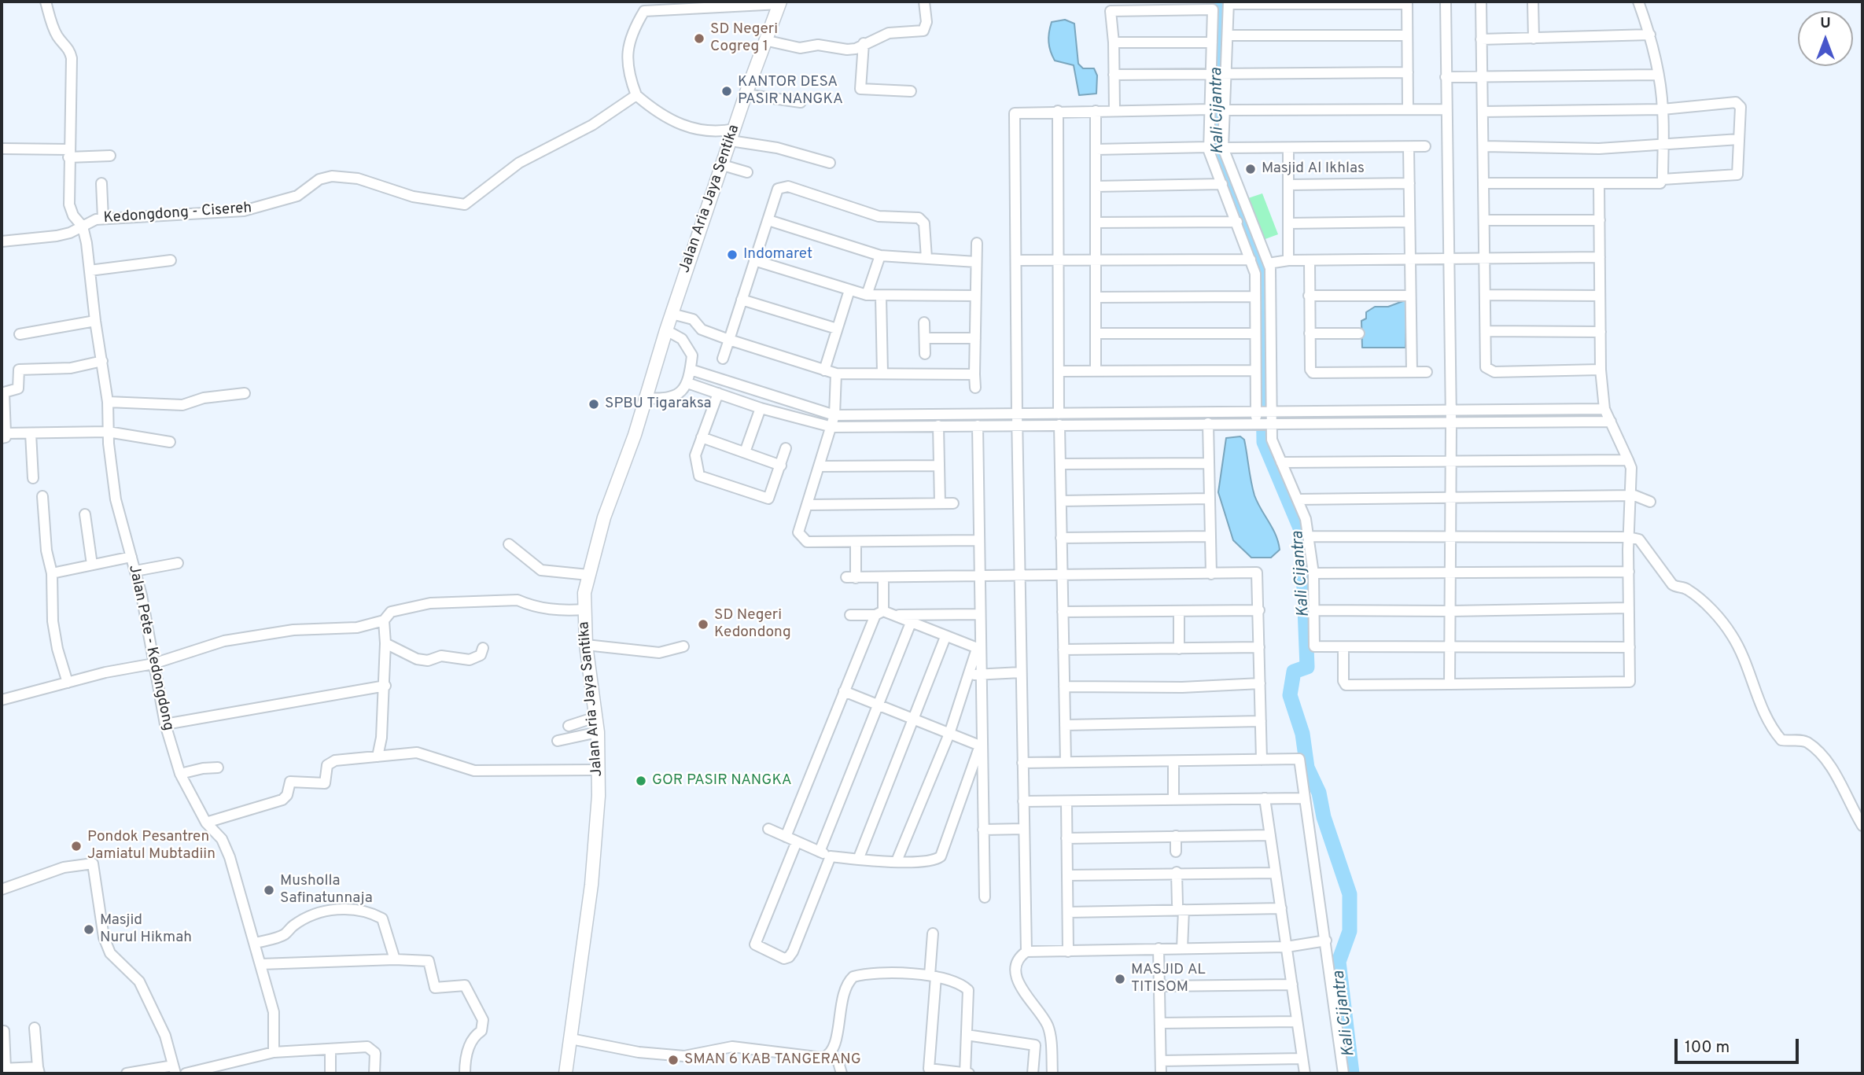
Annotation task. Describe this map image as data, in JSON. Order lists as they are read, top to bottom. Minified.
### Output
{"streets":{"street":["Jalan Aria Jaya Sentika","Kedongdong - Cisereh","Jalan Pete - Kedongdong","Jalan Aria Jaya Santika"]},"crossings":[["Jalan Aria Jaya Sentika","Jalan Aria Jaya Santika"],["Kedongdong - Cisereh","Jalan Pete - Kedongdong"]],"water":["Kali Cijantra"],"places":["SD Negeri Cogreg 1","KANTOR DESA PASIR NANGKA","Masjid Al Ikhlas","Indomaret","SPBU Tigaraksa","SD Negeri Kedondong","GOR PASIR NANGKA","Pondok Pesantren Jamiatul Mubtadiin","Musholla Safinatunnaja","Masjid Nurul Hikmah","MASJID AL TITISOM","SMAN 6 KAB TANGERANG"],"scale_bar":"100 m","north":"top"}
